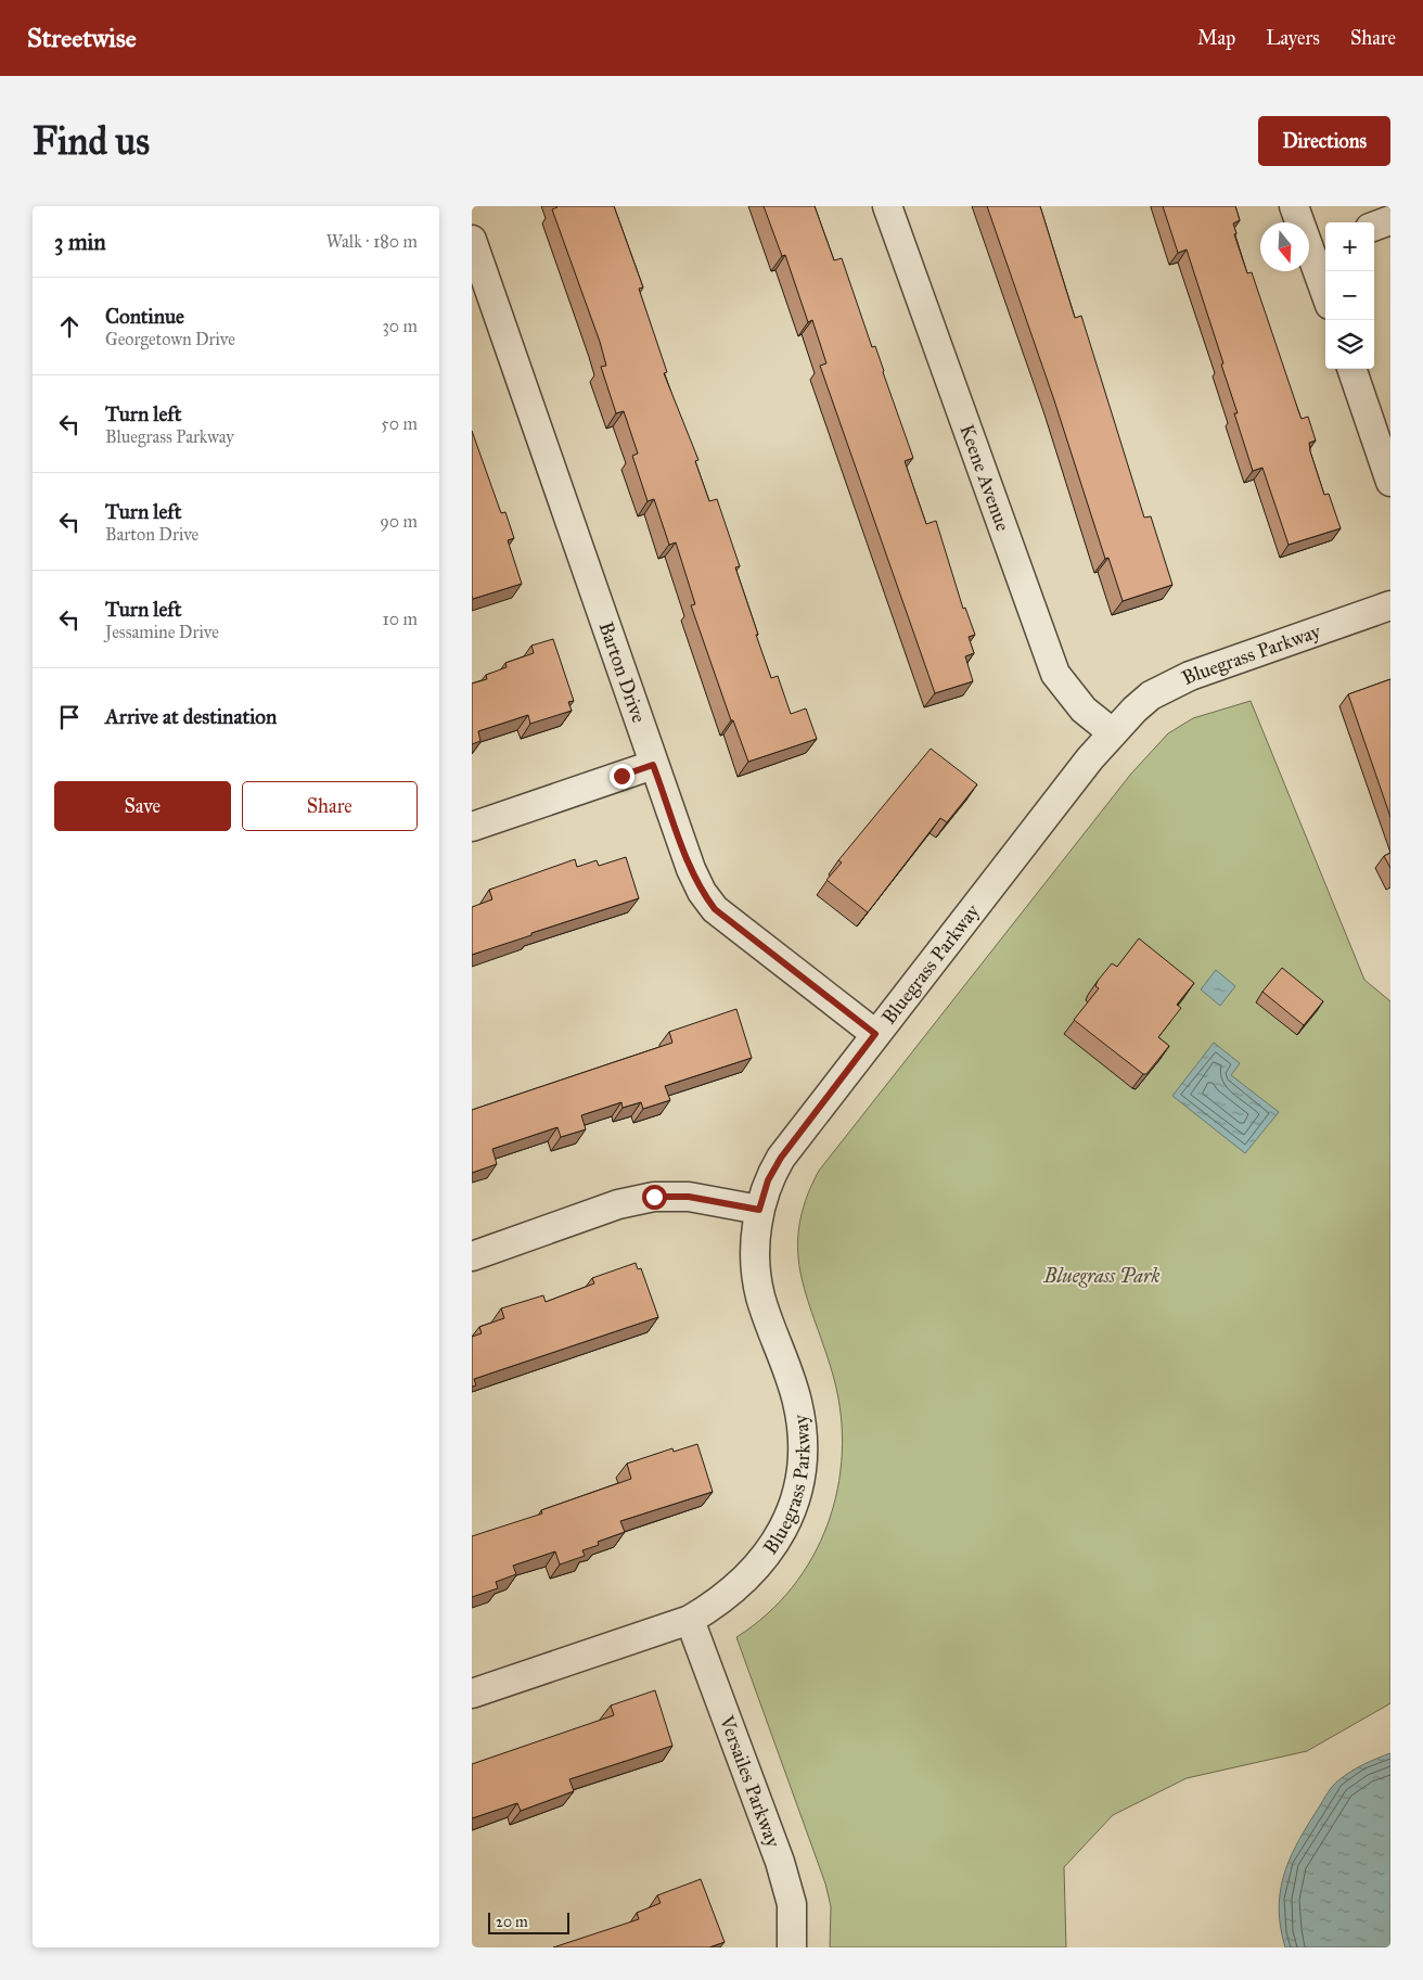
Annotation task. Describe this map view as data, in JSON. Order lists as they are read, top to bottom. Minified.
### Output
{"streets":{"street":["Keene Avenue","Bluegrass Parkway","Barton Drive","Versailes Parkway"]},"crossings":[["Keene Avenue","Bluegrass Parkway"],["Bluegrass Parkway","Barton Drive"],["Bluegrass Parkway","Versailes Parkway"]],"parks":["Bluegrass Park"],"scale_bar":"20 m","north":"bottom","page":{"header":"Streetwise","nav":["Map","Layers","Share"],"buttons":["Directions",["Save","Share"]],"title":"Find us","heading":["3 min","Walk · 180 m"],"map_buttons":["+","−"],"list":[["Continue","Georgetown Drive","30 m"],["Turn left","Bluegrass Parkway","50 m"],["Turn left","Barton Drive","90 m"],["Turn left","Jessamine Drive","10 m"],"Arrive at destination"],"scale":"20 m"}}
